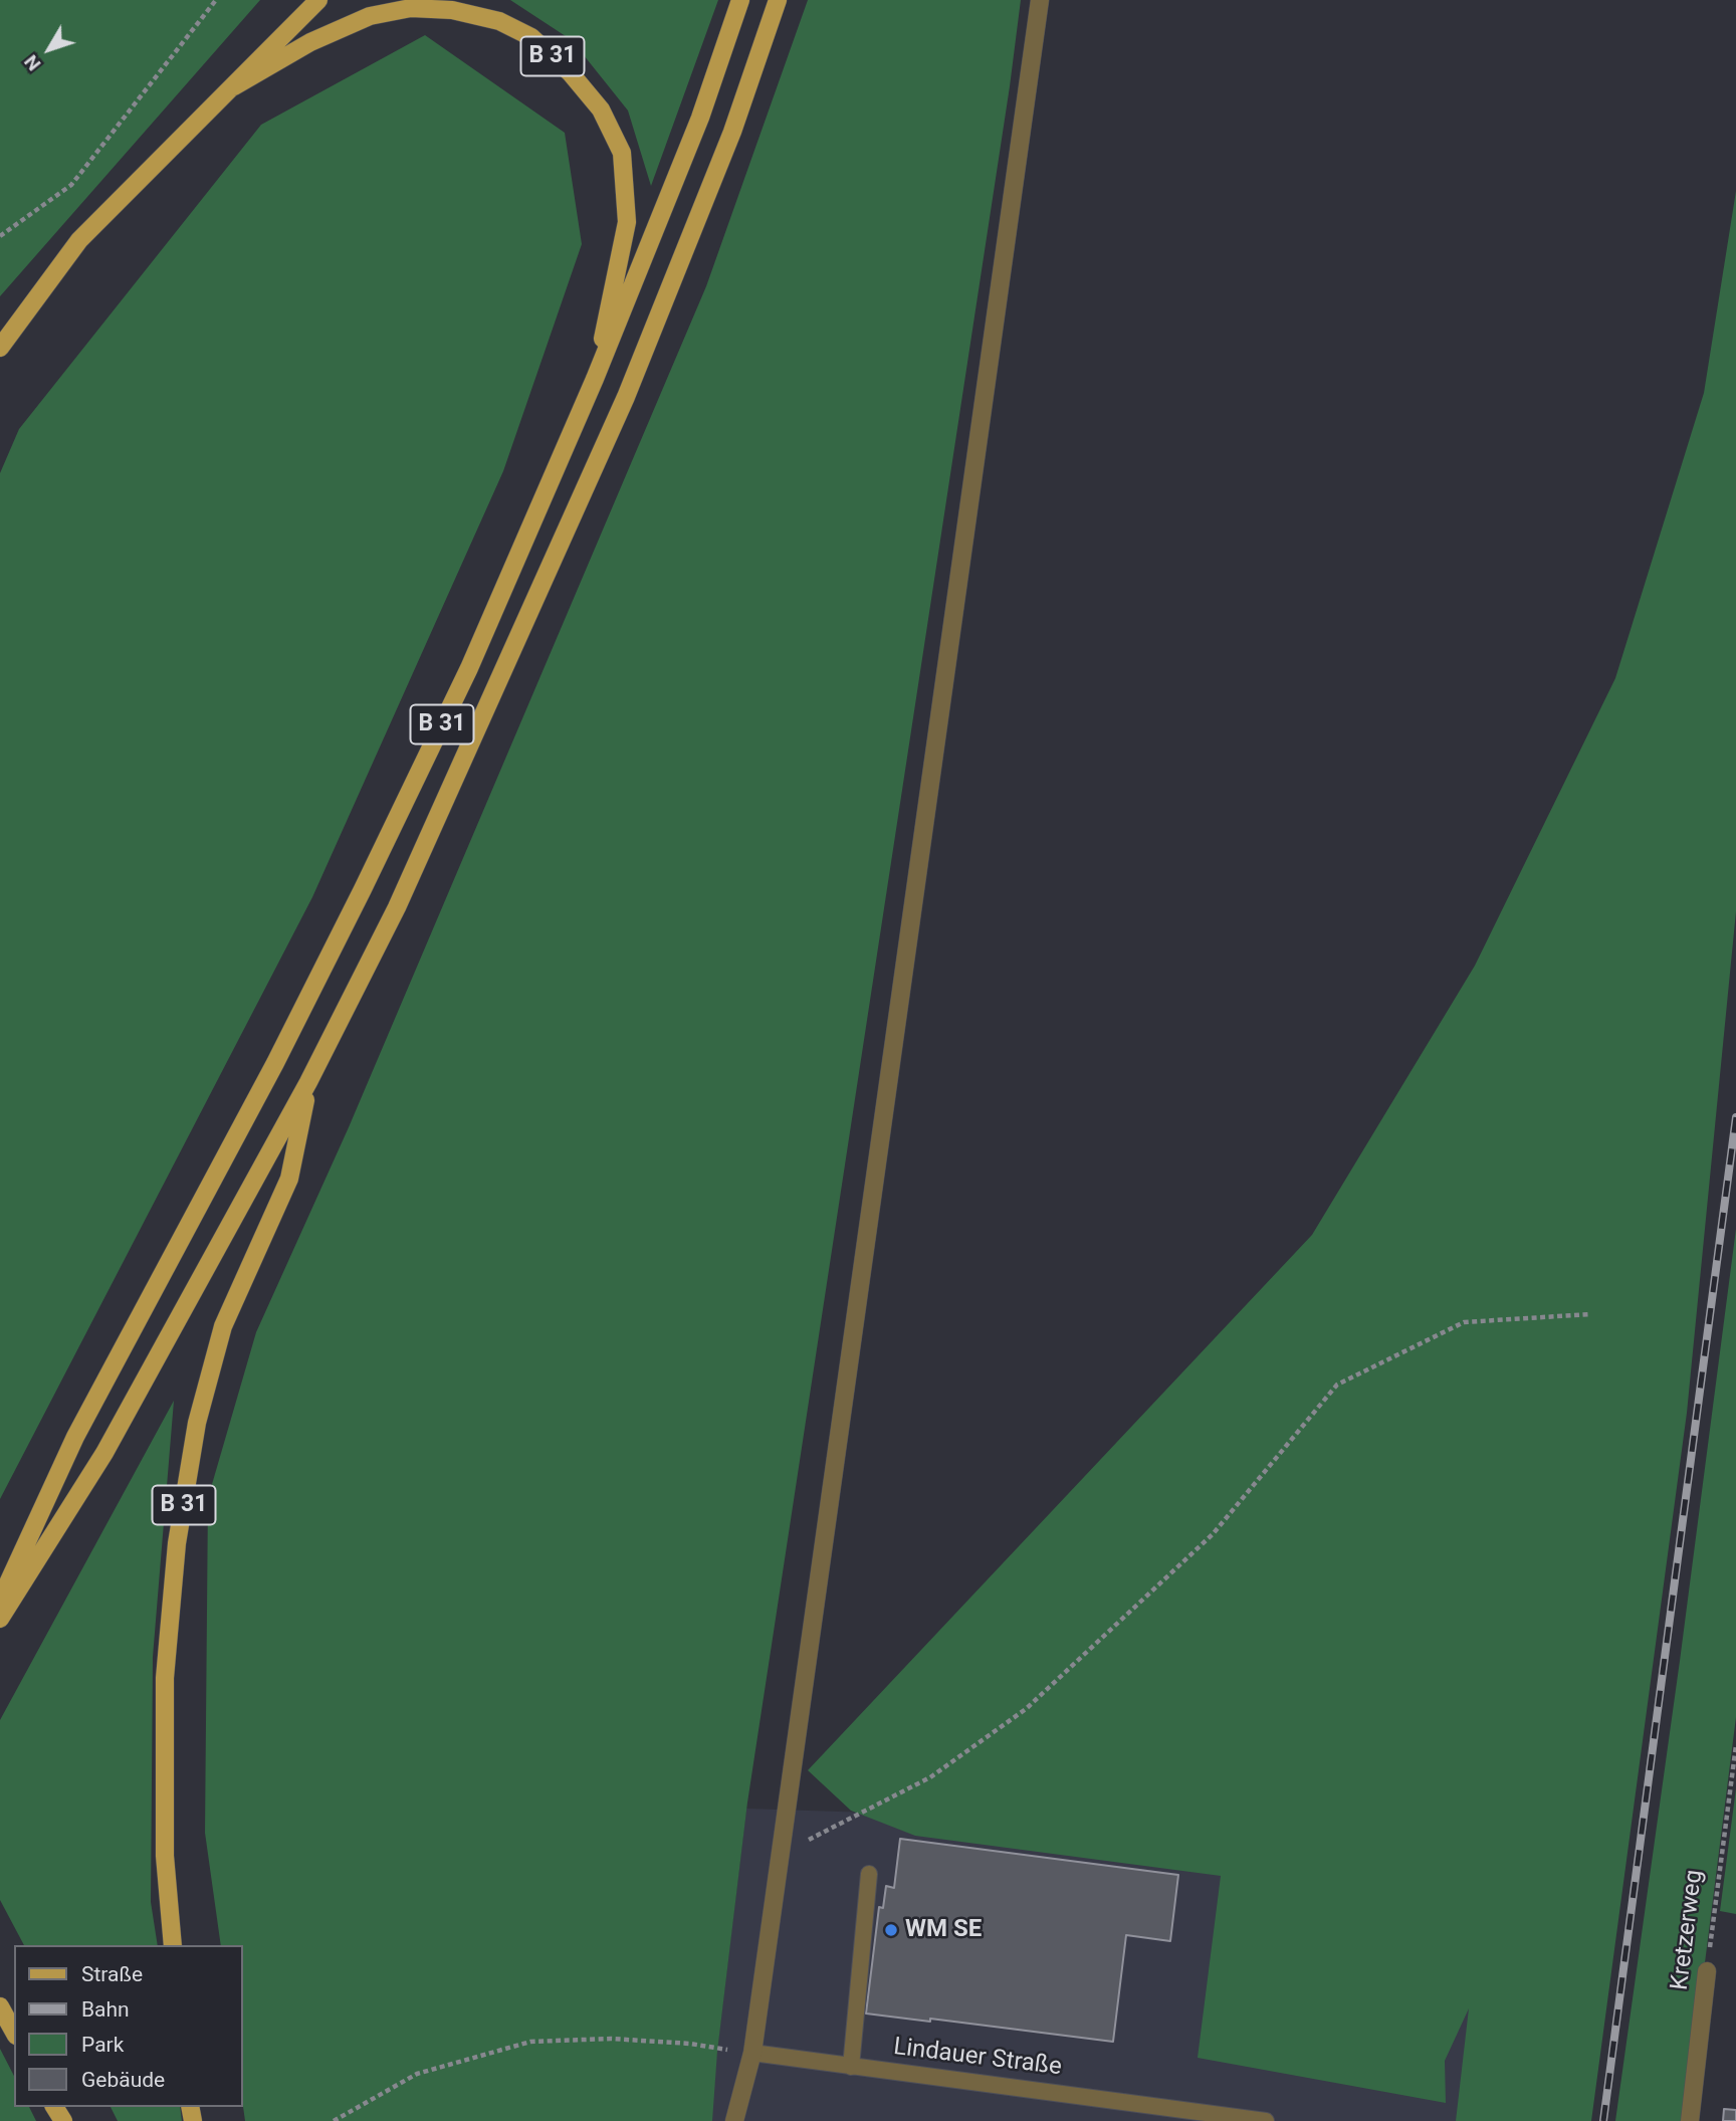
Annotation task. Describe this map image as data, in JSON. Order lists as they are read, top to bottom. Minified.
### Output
{"streets":{"main road":["B 31"],"street":["Kretzerweg"],"lane":["Lindauer Straße"]},"places":["WM SE"],"legend":["Straße","Bahn","Park","Gebäude"],"north":"bottom left"}
